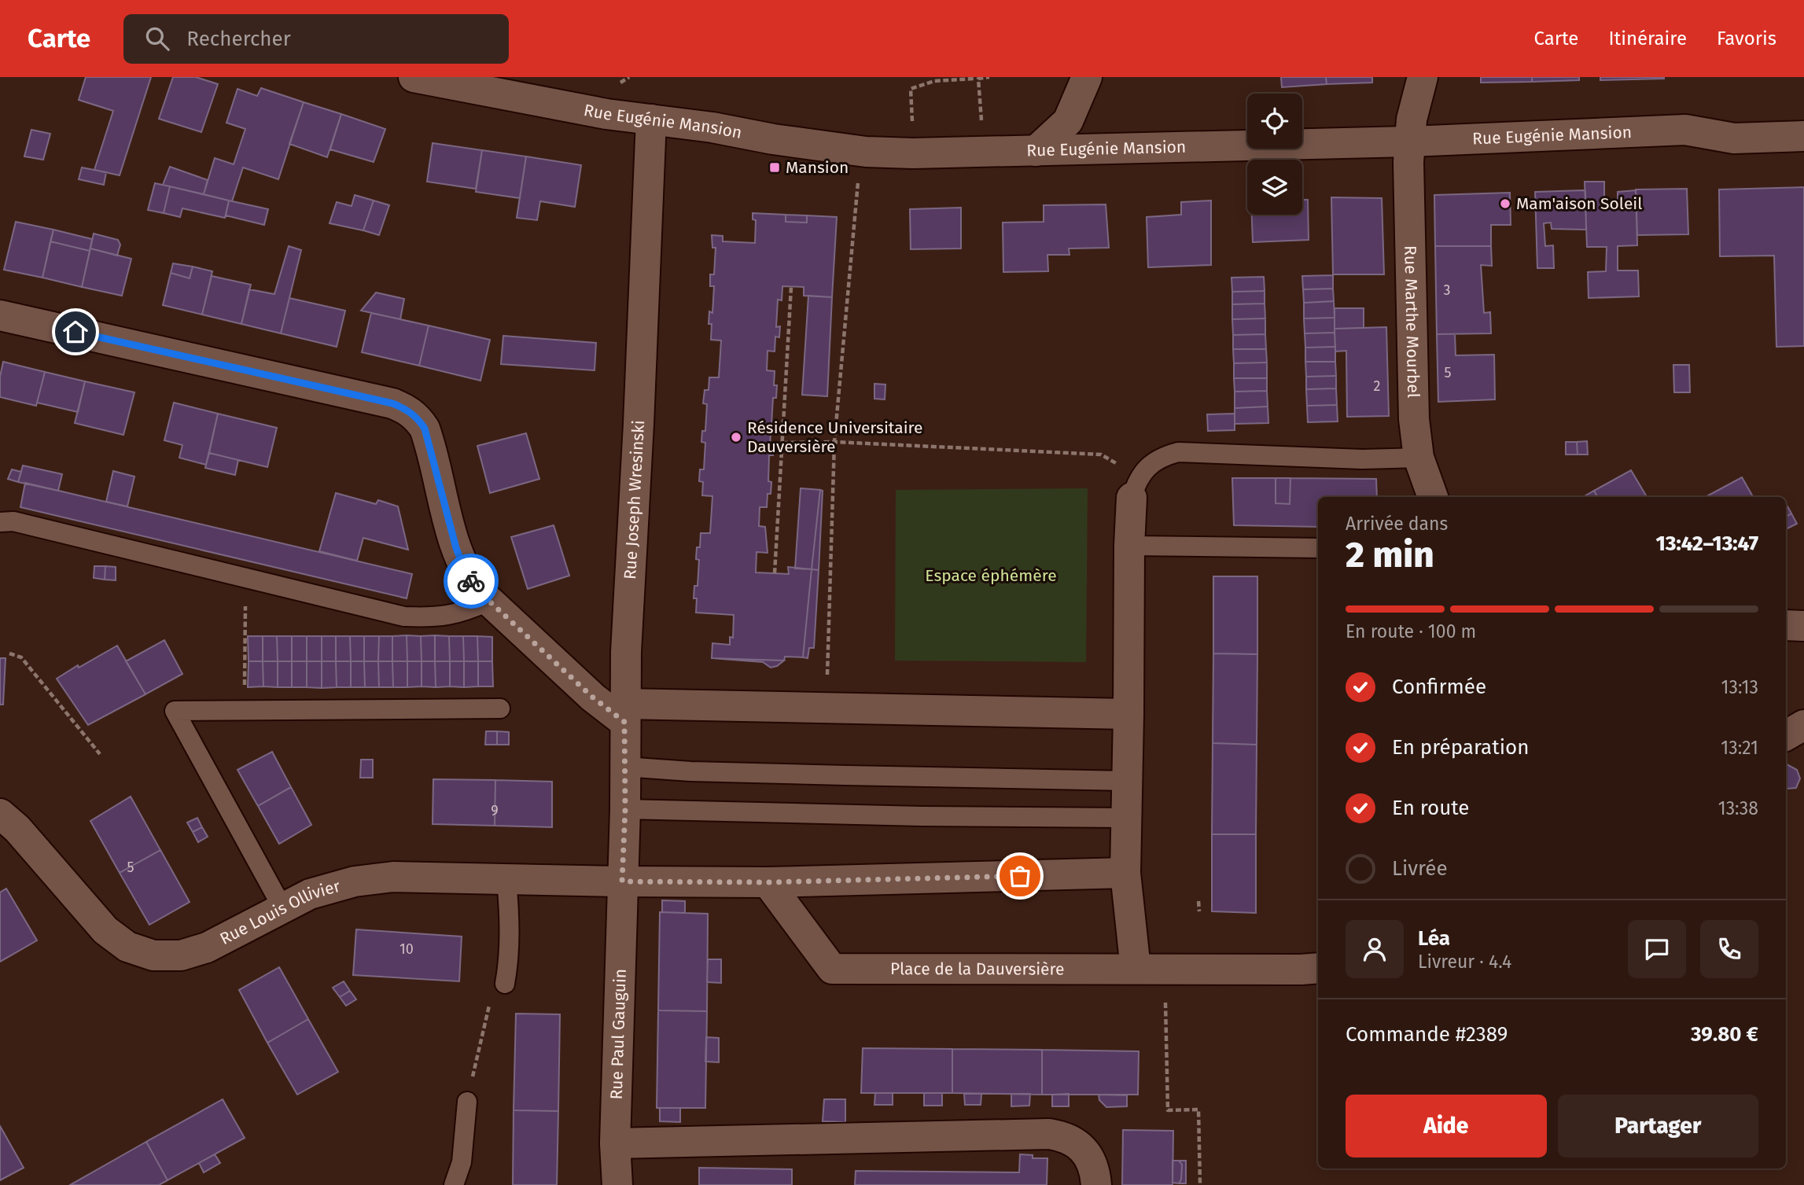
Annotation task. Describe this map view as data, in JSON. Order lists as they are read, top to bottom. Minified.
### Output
{"streets":{"street":["Rue Eugénie Mansion","Rue Marthe Mourbel","Rue Joseph Wresinski","Rue Louis Ollivier","Place de la Dauversière","Rue Paul Gauguin"]},"crossings":[["Rue Eugénie Mansion","Rue Marthe Mourbel"],["Rue Eugénie Mansion","Rue Joseph Wresinski"],["Rue Joseph Wresinski","Rue Louis Ollivier"],["Rue Joseph Wresinski","Rue Paul Gauguin"],["Rue Louis Ollivier","Rue Paul Gauguin"]],"parks":["Espace éphémère"],"places":{"transit":["Mansion"],"other":["Mam'aison Soleil","Résidence Universitaire Dauversière"]},"house_numbers":["3","5","2","9","5","10"],"page":{"header":"Carte","search":"Rechercher","nav":["Carte","Itinéraire","Favoris"],"heading":["2 min","Arrivée dans","13:42–13:47"],"panel":["Léa","Livreur · 4.4","Commande #2389","39.80 €"],"bar":"En route · 100 m","list":[["Confirmée","13:13"],["En préparation","13:21"],["En route","13:38"],"Livrée"],"buttons":["Aide","Partager"]}}
